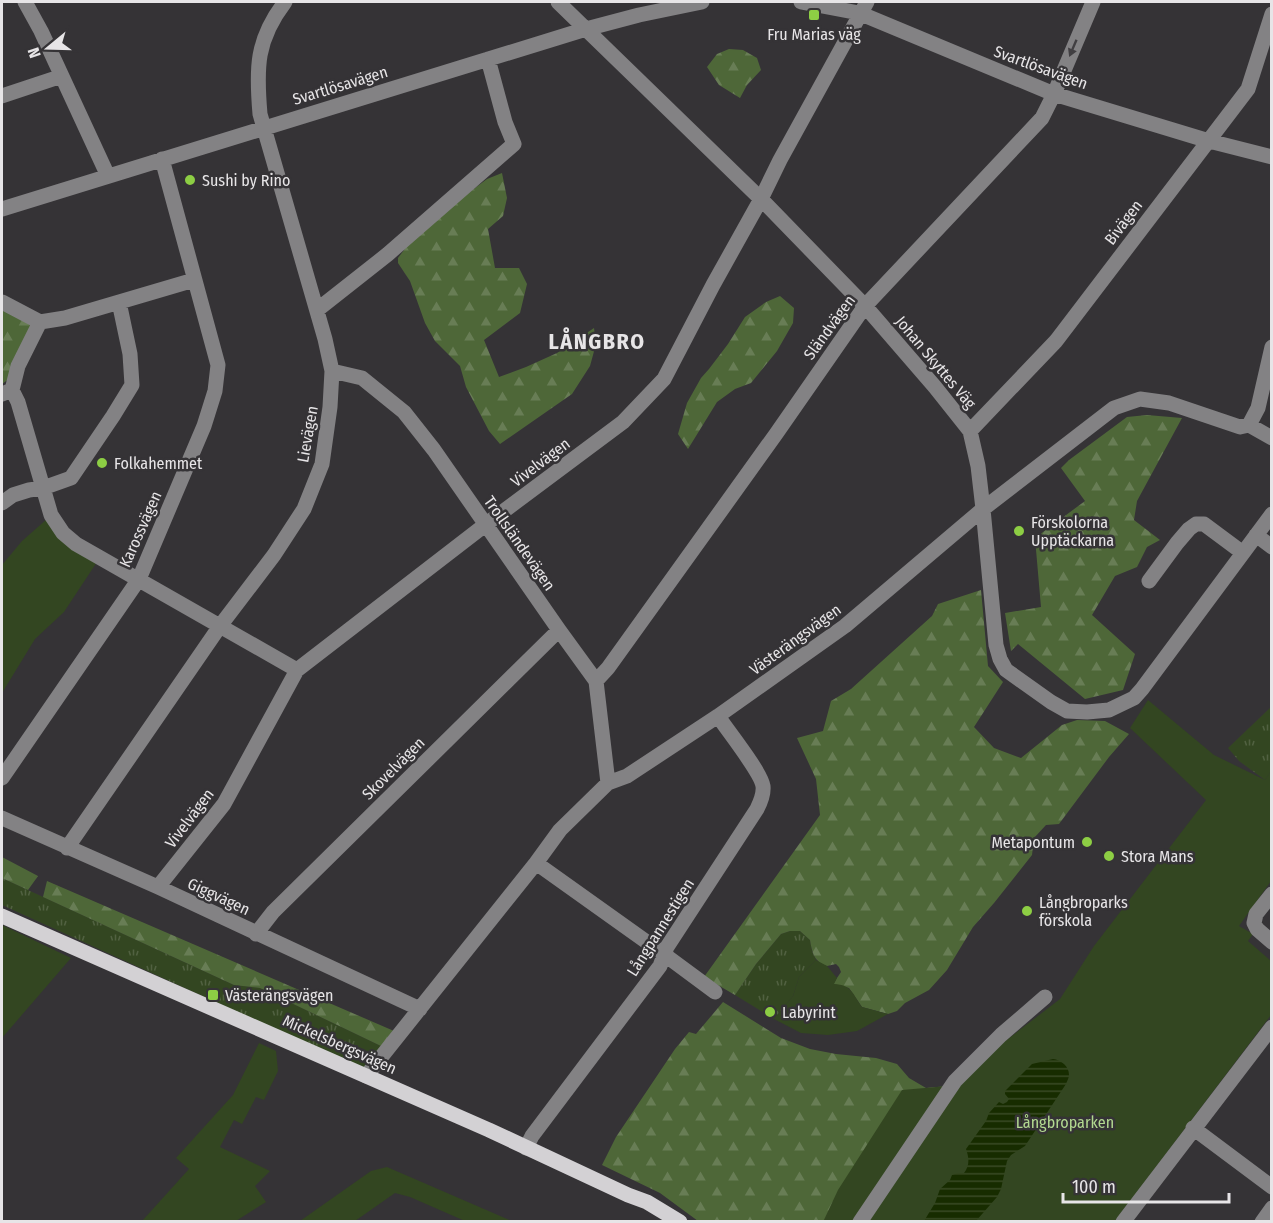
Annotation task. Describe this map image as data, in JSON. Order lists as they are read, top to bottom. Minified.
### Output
{"streets":{"main road":["Mickelsbergsvägen"],"street":["Svartlösavägen","Bivägen","Sländvägen","Johan Skyttes Väg","Lievägen","Vivelvägen","Karossvägen","Trollsländevägen","Västerängsvägen","Skovelvägen","Giggvägen","Långpannestigen"]},"crossings":[["Svartlösavägen","Bivägen"],["Svartlösavägen","Sländvägen"],["Svartlösavägen","Johan Skyttes Väg"],["Svartlösavägen","Lievägen"],["Svartlösavägen","Vivelvägen"],["Svartlösavägen","Karossvägen"],["Bivägen","Johan Skyttes Väg"],["Sländvägen","Johan Skyttes Väg"],["Sländvägen","Trollsländevägen"],["Johan Skyttes Väg","Vivelvägen"],["Johan Skyttes Väg","Västerängsvägen"],["Lievägen","Trollsländevägen"],["Lievägen","Giggvägen"],["Vivelvägen","Trollsländevägen"],["Vivelvägen","Giggvägen"],["Trollsländevägen","Västerängsvägen"],["Trollsländevägen","Skovelvägen"],["Västerängsvägen","Giggvägen"],["Västerängsvägen","Långpannestigen"],["Västerängsvägen","Mickelsbergsvägen"],["Skovelvägen","Giggvägen"],["Långpannestigen","Mickelsbergsvägen"]],"districts":["LÅNGBRO"],"parks":["Långbroparken"],"places":{"transit":["Fru Marias väg","Västerängsvägen"],"other":["Sushi by Rino","Folkahemmet","Förskolorna Upptäckarna","Metapontum","Stora Mans","Långbroparks förskola","Labyrint"]},"scale_bar":"100 m","north":"left"}
